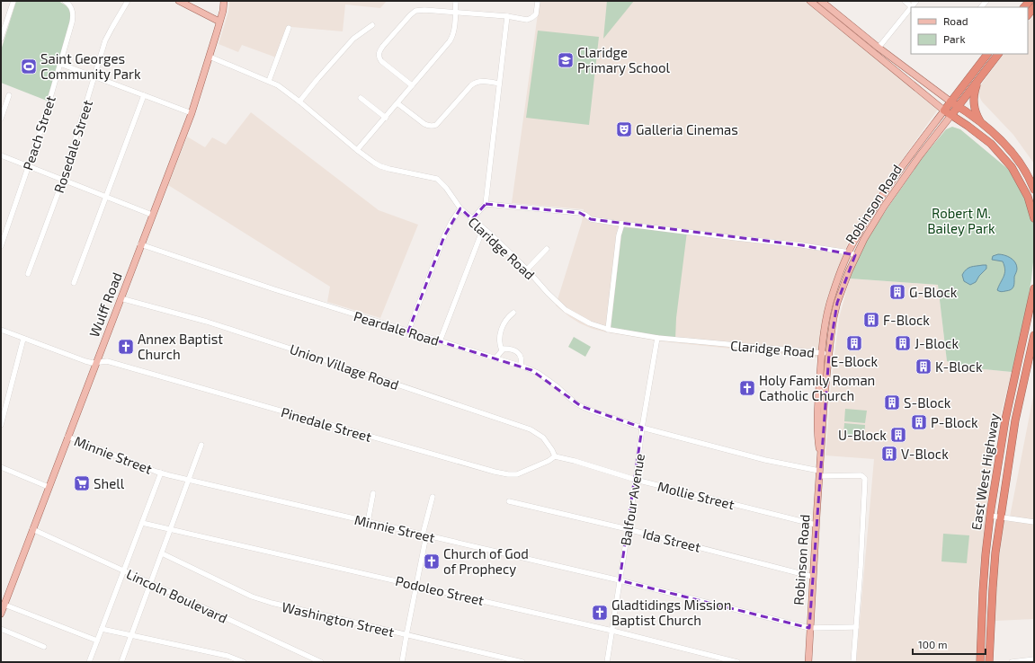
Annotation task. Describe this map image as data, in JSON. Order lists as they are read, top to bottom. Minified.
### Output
{"streets":{"highway":["Robinson Road","East West Highway"],"main road":["Wulff Road"],"street":["Peach Street","Rosedale Street","Claridge Road","Peardale Road","Union Village Road","Pinedale Street","Minnie Street","Mollie Street","Balfour Avenue","Ida Street","Podoleo Street","Lincoln Boulevard","Washington Street"]},"crossings":[["Robinson Road","Claridge Road"],["Robinson Road","Peardale Road"],["Robinson Road","Minnie Street"],["Robinson Road","Mollie Street"],["Robinson Road","Ida Street"],["Claridge Road","Wulff Road"],["Claridge Road","Balfour Avenue"],["Wulff Road","Peardale Road"],["Wulff Road","Union Village Road"],["Wulff Road","Pinedale Street"],["Wulff Road","Minnie Street"],["Wulff Road","Lincoln Boulevard"],["Peardale Road","Minnie Street"],["Peardale Road","Balfour Avenue"],["Union Village Road","Pinedale Street"],["Union Village Road","Mollie Street"],["Pinedale Street","Mollie Street"],["Minnie Street","Balfour Avenue"],["Mollie Street","Balfour Avenue"],["Balfour Avenue","Ida Street"],["Balfour Avenue","Podoleo Street"]],"parks":["Robert M. Bailey Park"],"places":{"school or university":["Claridge Primary School"],"sports":["Saint Georges Community Park"],"theatre":["Galleria Cinemas"],"building":["G-Block","F-Block","E-Block","J-Block","K-Block","S-Block","P-Block","U-Block","V-Block"],"church":["Annex Baptist Church","Holy Family Roman Catholic Church","Church of God of Prophecy","Gladtidings Mission Baptist Church"],"supermarket":["Shell"]},"legend":["Road","Park"],"scale_bar":"100 m"}
